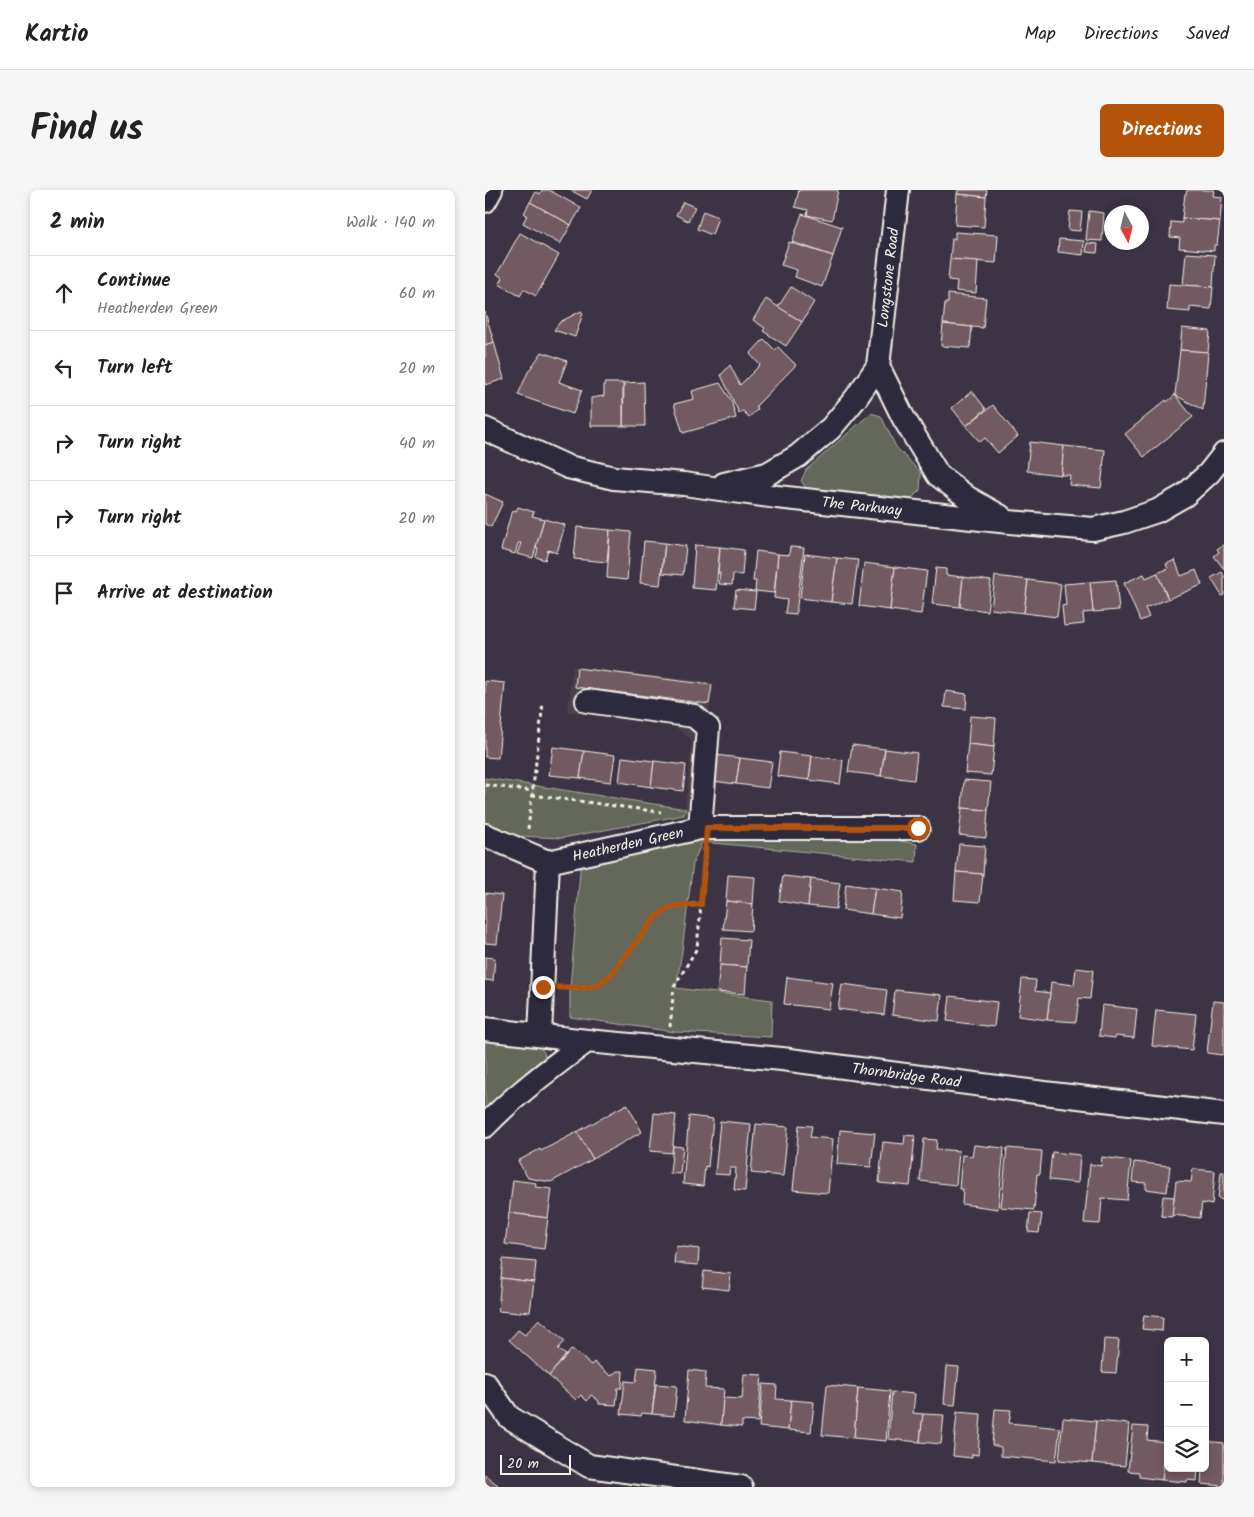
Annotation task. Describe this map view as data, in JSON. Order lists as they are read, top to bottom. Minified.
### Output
{"streets":{"street":["Longstone Road","The Parkway","Heatherden Green","Thornbridge Road"]},"scale_bar":"20 m","north":"bottom","page":{"header":"Kartio","nav":["Map","Directions","Saved"],"title":"Find us","buttons":"Directions","heading":["2 min","Walk · 140 m"],"list":[["Continue","Heatherden Green","60 m"],["Turn left","20 m"],["Turn right","40 m"],["Turn right","20 m"],"Arrive at destination"],"map_buttons":["+","−"],"scale":"20 m"}}
